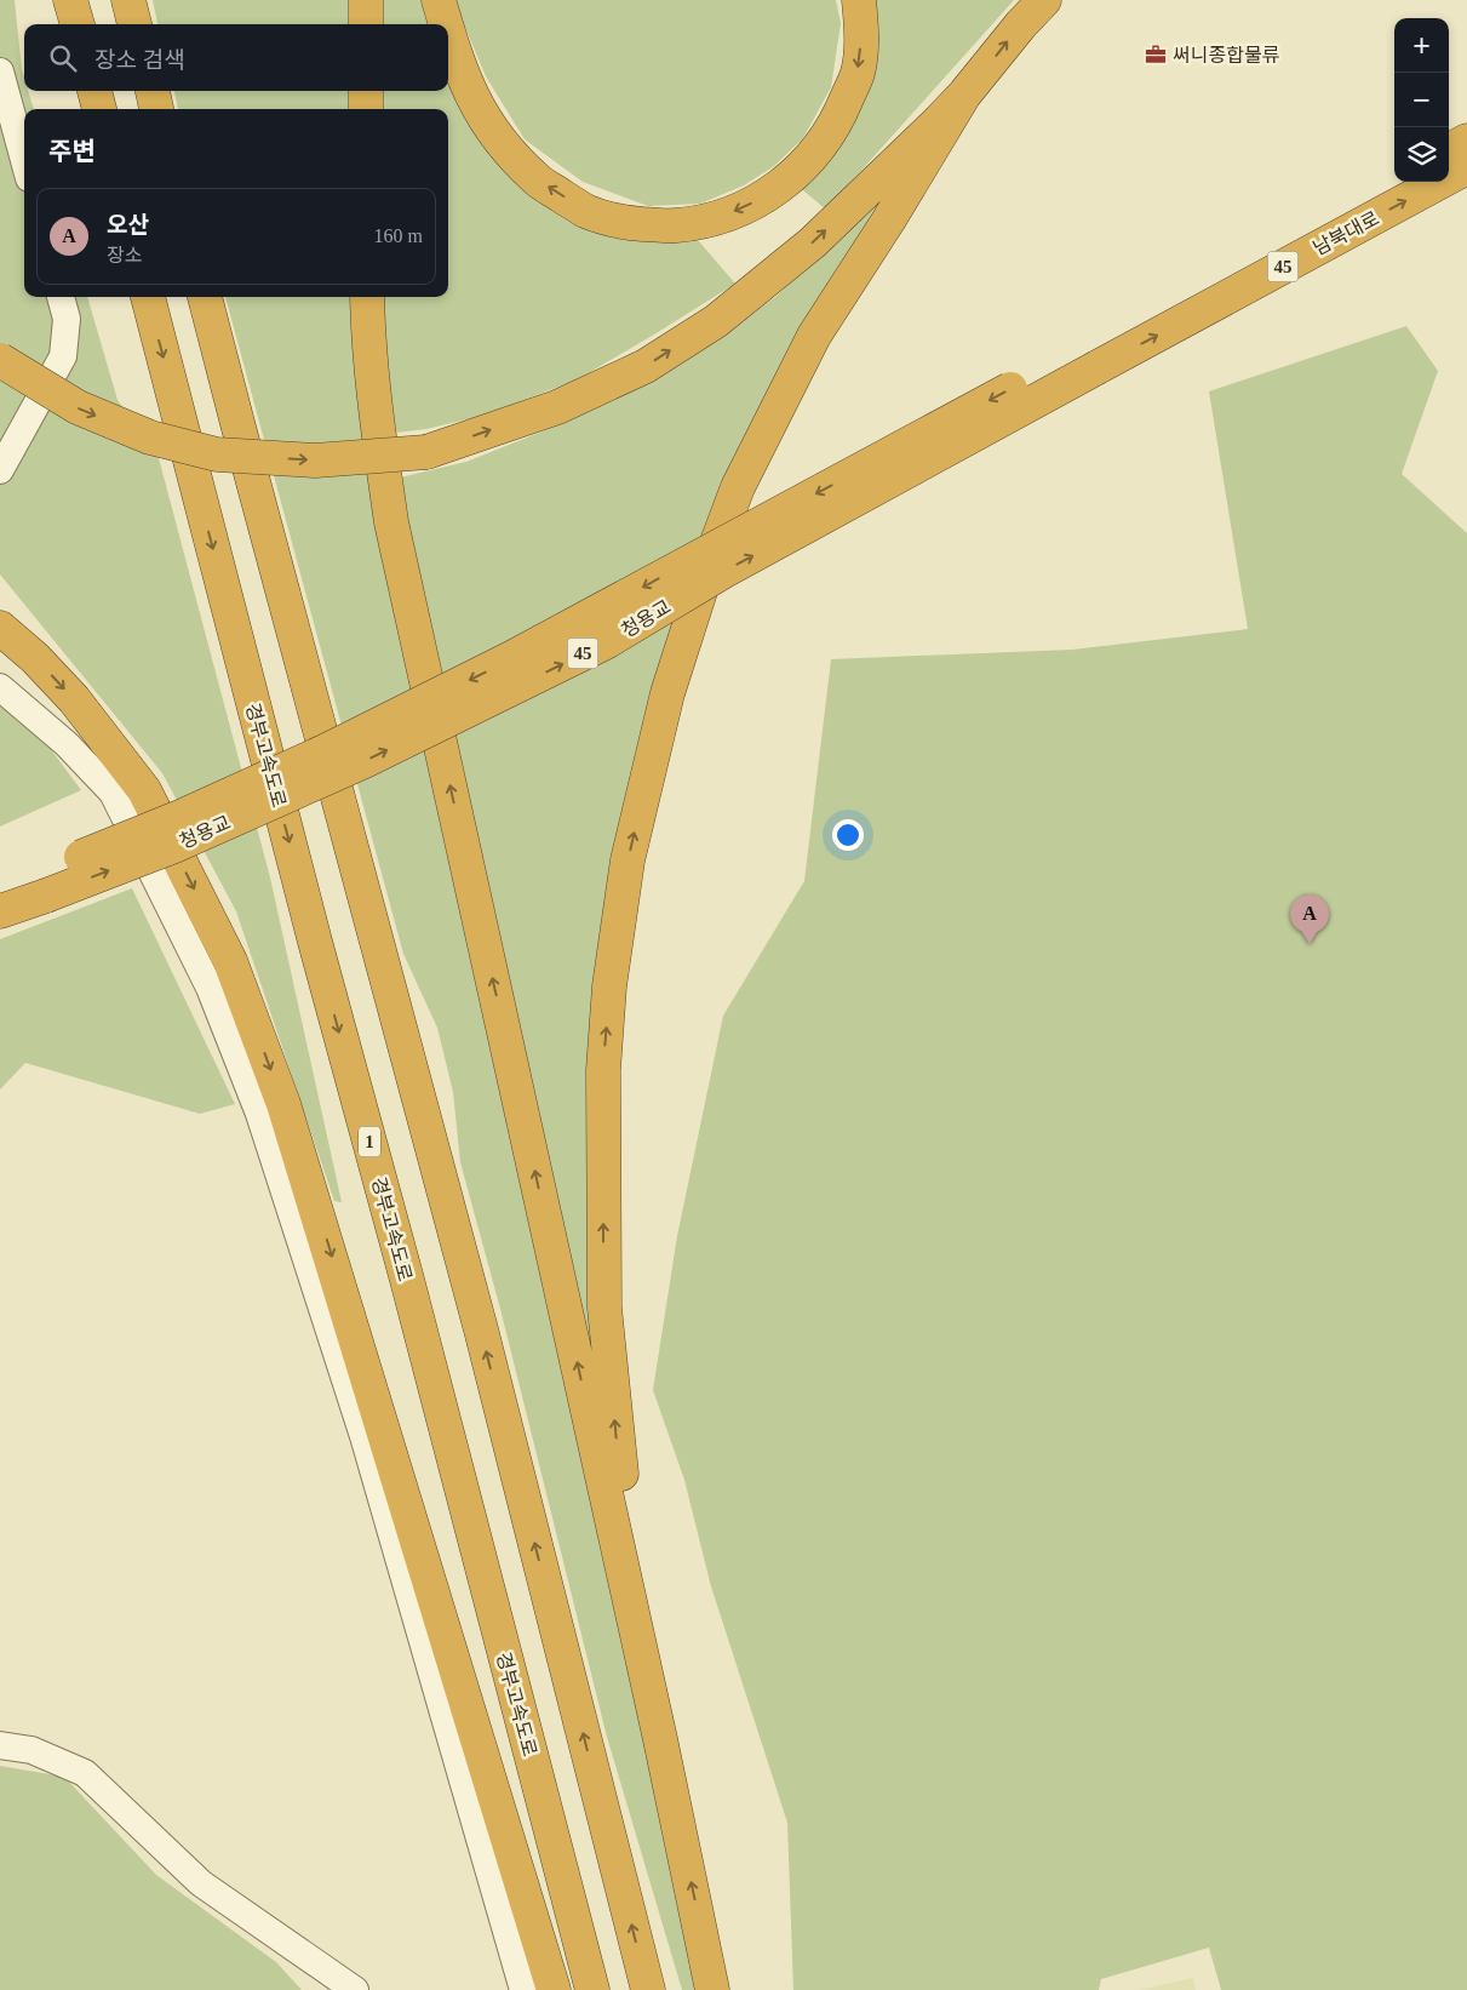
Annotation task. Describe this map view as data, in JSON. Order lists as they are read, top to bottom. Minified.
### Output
{"streets":{"highway":["남북대로","45","청용교","경부고속도로","1"]},"crossings":[["남북대로","청용교"],["45","청용교"]],"places":{"office":["써니종합물류"]},"page":{"map_buttons":["+","−"],"search":"장소 검색","heading":"주변","list":[{"mark":"A","name":"오산","note":"장소","value":"160 m"}],"pins":"A"}}
